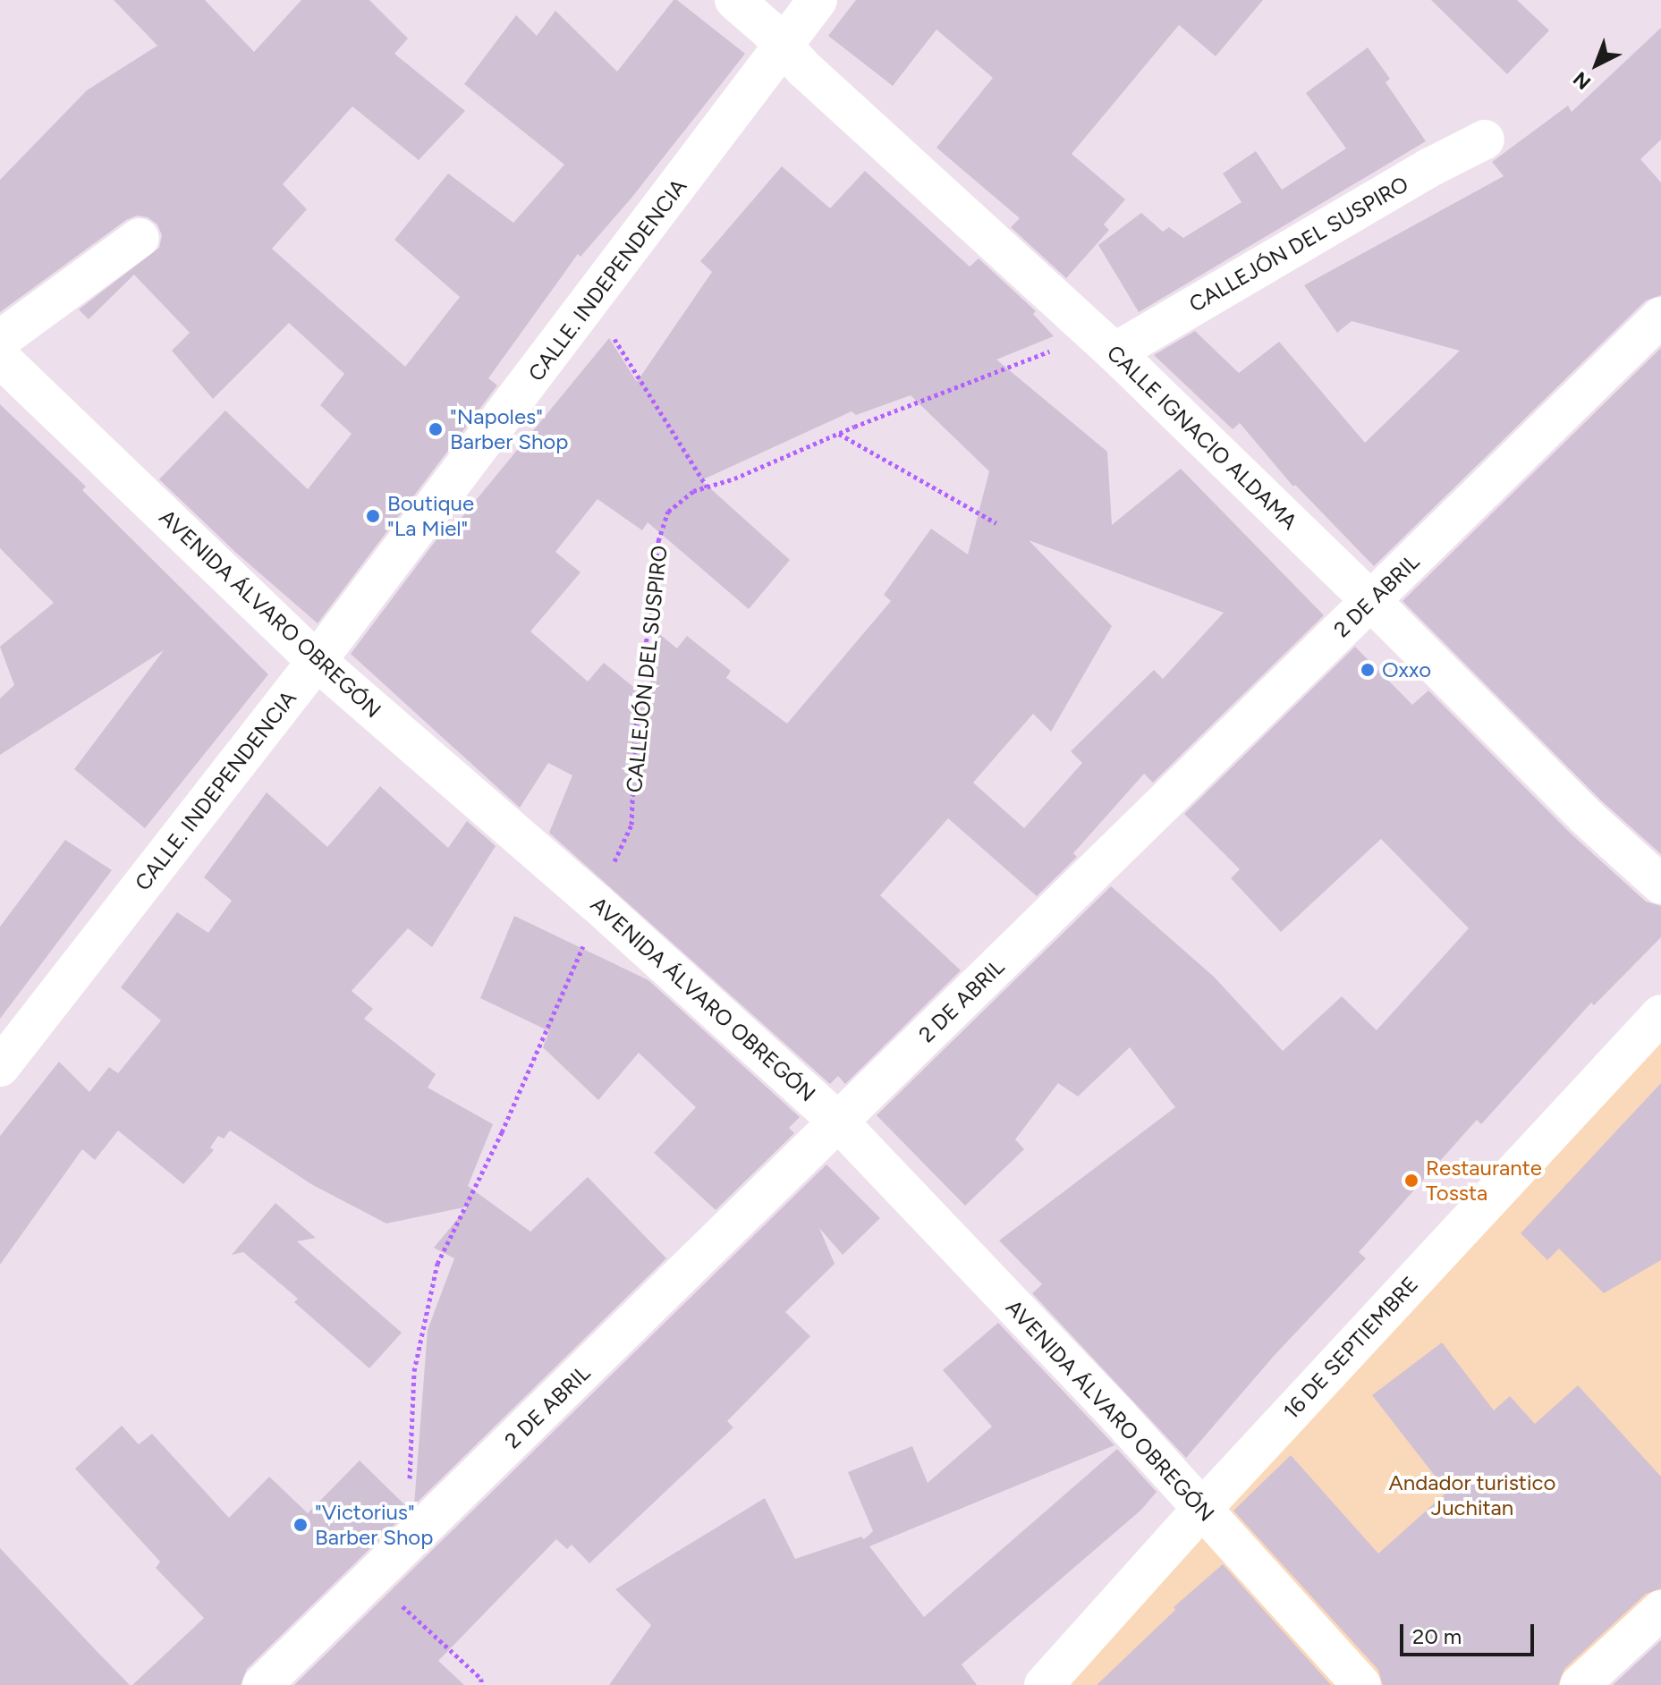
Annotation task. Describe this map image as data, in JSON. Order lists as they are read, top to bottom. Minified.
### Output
{"streets":{"street":["CALLEJÓN DEL SUSPIRO","CALLE. INDEPENDENCIA","CALLE IGNACIO ALDAMA","2 DE ABRIL","AVENIDA ÁLVARO OBREGÓN","16 DE SEPTIEMBRE"]},"crossings":[["CALLEJÓN DEL SUSPIRO","CALLE IGNACIO ALDAMA"],["CALLEJÓN DEL SUSPIRO","2 DE ABRIL"],["CALLEJÓN DEL SUSPIRO","AVENIDA ÁLVARO OBREGÓN"],["CALLE. INDEPENDENCIA","CALLE IGNACIO ALDAMA"],["CALLE. INDEPENDENCIA","AVENIDA ÁLVARO OBREGÓN"],["CALLE IGNACIO ALDAMA","2 DE ABRIL"],["2 DE ABRIL","AVENIDA ÁLVARO OBREGÓN"],["AVENIDA ÁLVARO OBREGÓN","16 DE SEPTIEMBRE"]],"parks":["Andador turistico Juchitan"],"places":["\"Napoles\" Barber Shop","Boutique \"La Miel\"","Oxxo","Restaurante Tossta","\"Victorius\" Barber Shop"],"scale_bar":"20 m","north":"bottom left"}
